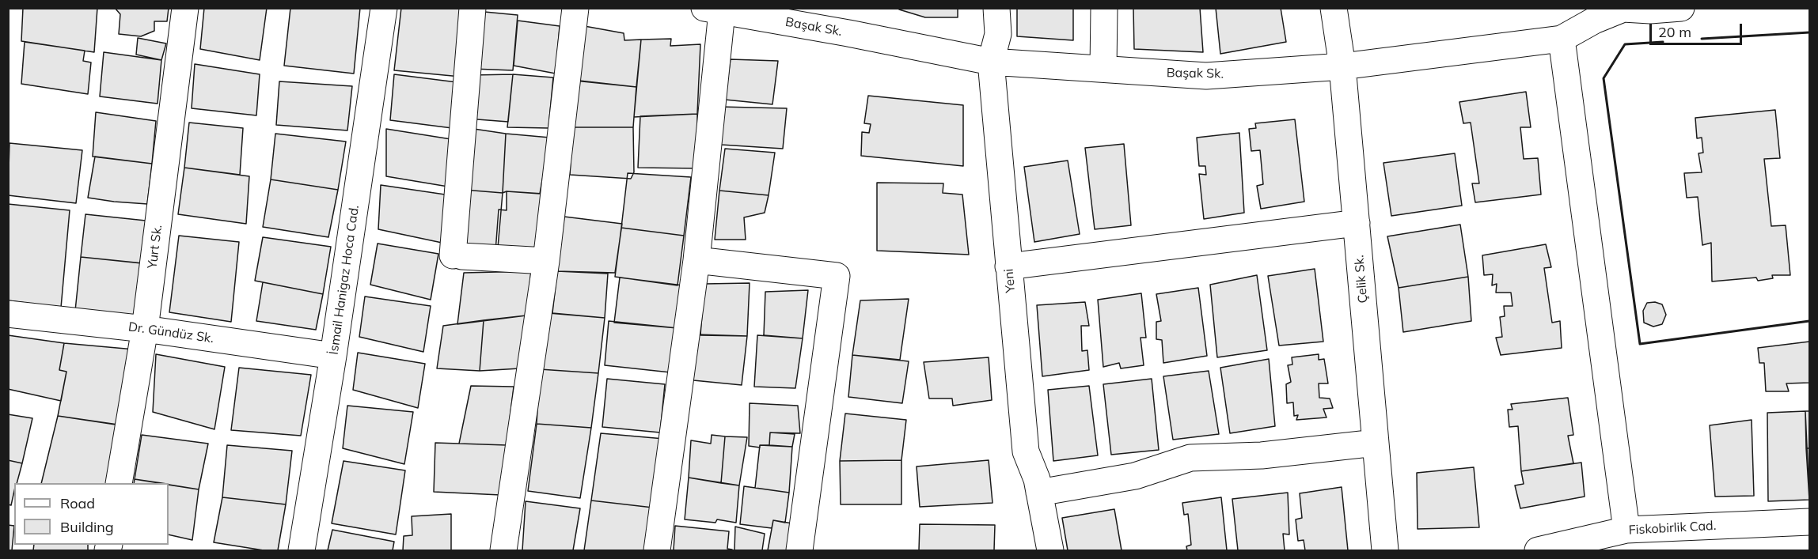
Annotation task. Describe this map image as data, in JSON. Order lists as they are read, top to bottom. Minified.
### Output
{"streets":{"street":["Başak Sk.","Yurt Sk.","Çelik Sk.","İsmail Hanigaz Hoca Cad.","Yeni","Dr. Gündüz Sk.","Fiskobirlik Cad."]},"crossings":[["Başak Sk.","Çelik Sk."],["Başak Sk.","Yeni"],["Yurt Sk.","Dr. Gündüz Sk."],["İsmail Hanigaz Hoca Cad.","Dr. Gündüz Sk."]],"legend":["Road","Building"],"scale_bar":"20 m"}
